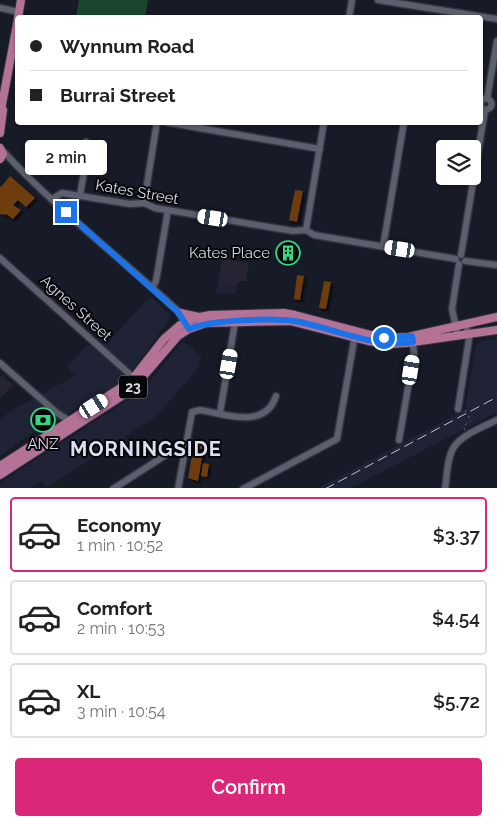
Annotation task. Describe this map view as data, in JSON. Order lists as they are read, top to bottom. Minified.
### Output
{"streets":{"main road":["23"],"street":["Kates Street","Agnes Street"]},"crossings":[["Agnes Street","23"]],"districts":["MORNINGSIDE"],"places":{"building":["Kates Place"],"bank":["ANZ"]},"page":{"banner":["Wynnum Road","Burrai Street"],"bubble":"2 min","list":[{"name":"Economy","note":"1 min · 10:52","value":"$3.37"},{"name":"Comfort","note":"2 min · 10:53","value":"$4.54"},{"name":"XL","note":"3 min · 10:54","value":"$5.72"}],"buttons":"Confirm"}}
